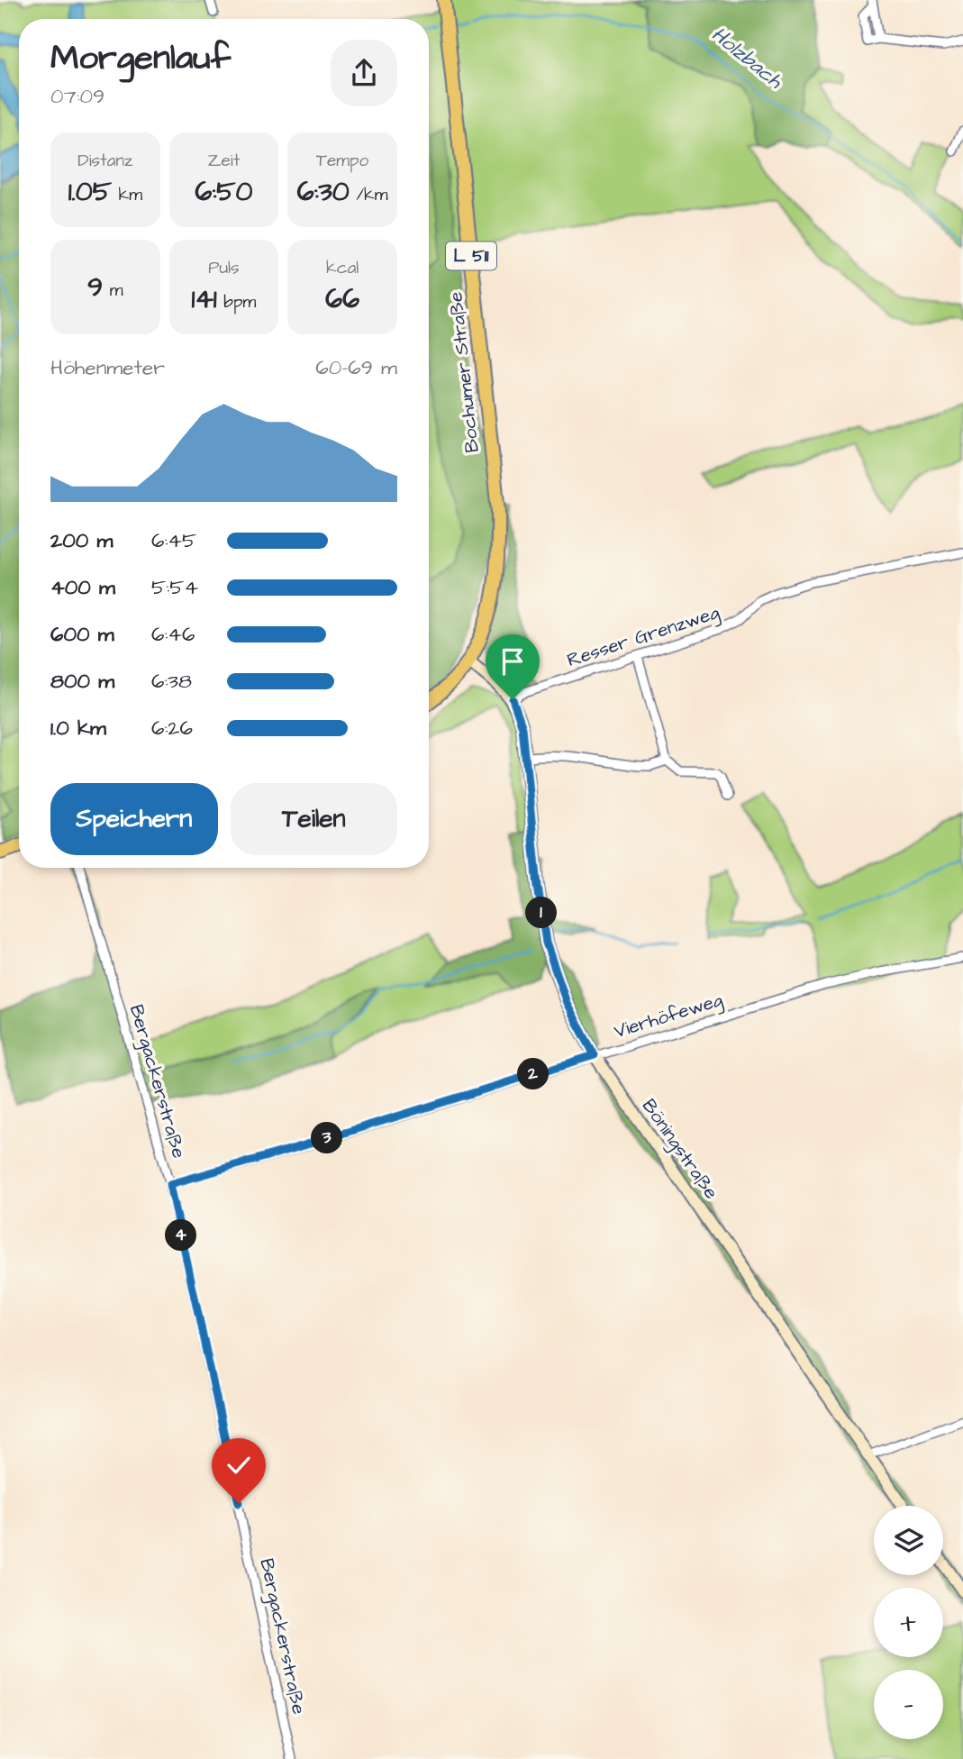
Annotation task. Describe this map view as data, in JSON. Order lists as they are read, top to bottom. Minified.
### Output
{"streets":{"main road":["L 511","Bochumer Straße","Böningstraße"],"street":["Resser Grenzweg","Vierhöfeweg","Bergackerstraße"]},"crossings":[["L 511","Bochumer Straße"],["Resser Grenzweg","Böningstraße"],["Vierhöfeweg","Bergackerstraße"],["Vierhöfeweg","Böningstraße"]],"water":["Holzbach"],"page":{"heading":["Morgenlauf","07:09"],"stats":[["Distanz","1.05 km"],["Zeit","6:50"],["Tempo","6:30 /km"],["9 m"],["Puls","141 bpm"],["kcal","66"]],"chart":["Höhenmeter","60–69 m"],"list":[{"name":"200 m","note":"6:45"},{"name":"400 m","note":"5:54"},{"name":"600 m","note":"6:46"},{"name":"800 m","note":"6:38"},{"name":"1.0 km","note":"6:26"}],"buttons":["Speichern","Teilen"],"pins":["1","2","3","4"],"map_buttons":["+","−"]}}
